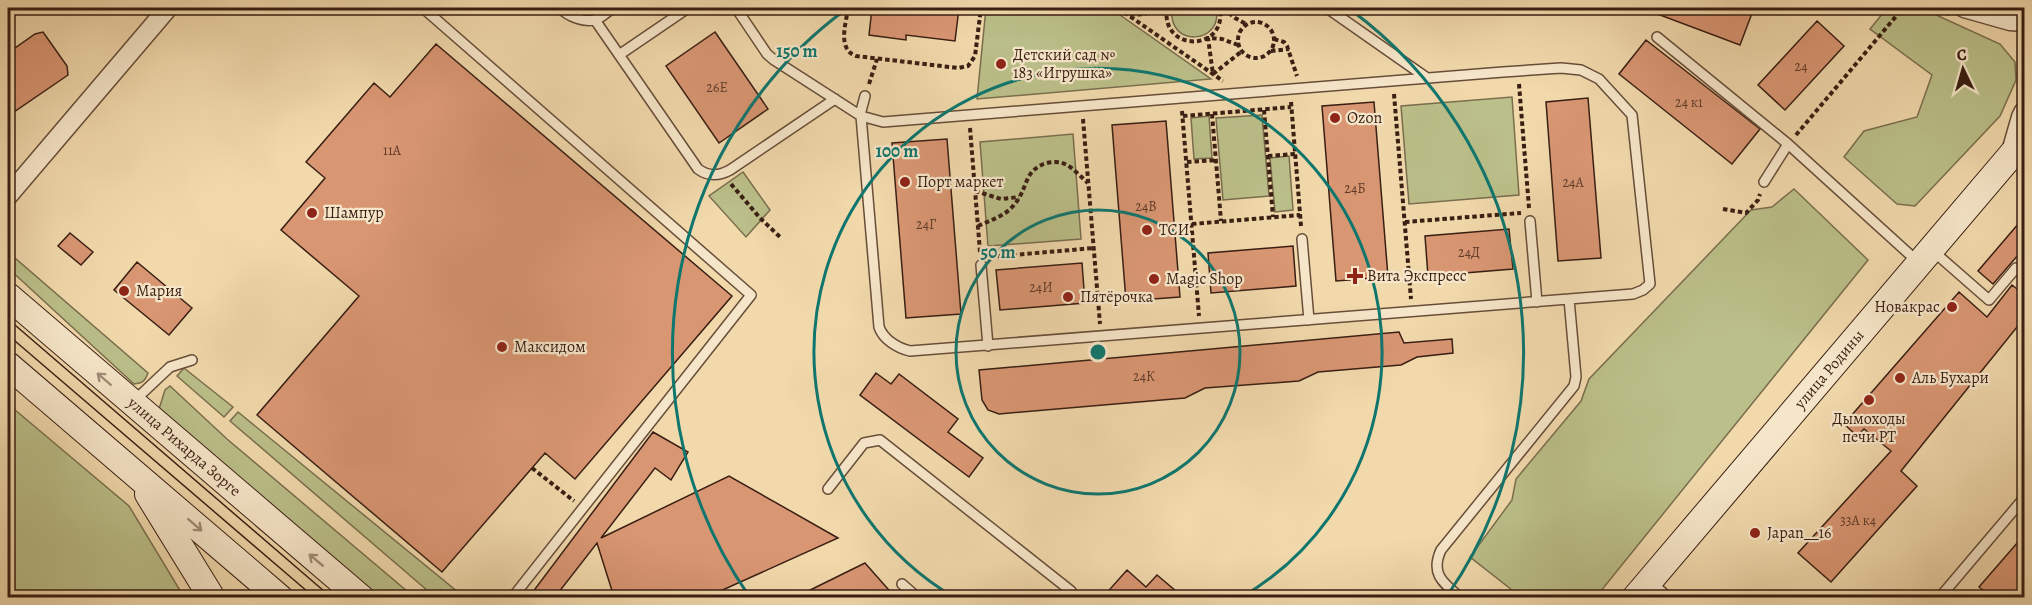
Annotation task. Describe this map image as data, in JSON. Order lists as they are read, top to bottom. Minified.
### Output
{"streets":{"main road":["улица Родины","улица Рихарда Зорге"]},"places":{"other":["Детский сад № 183 «Игрушка»","Ozon","Порт маркет","Шампур","ТСИ","Magic Shop","Мария","Пятёрочка","Новакрас","Максидом","Аль Бухари","Дымоходы печи РТ","Japan__16"],"health":["Вита Экспресс"]},"house_numbers":["24","26Е","24 к1","11А","24А","24Б","24В","24Г","24Д","24И","24К","33А к4"],"north":"top","rings":["150 m","100 m","50 m"]}
